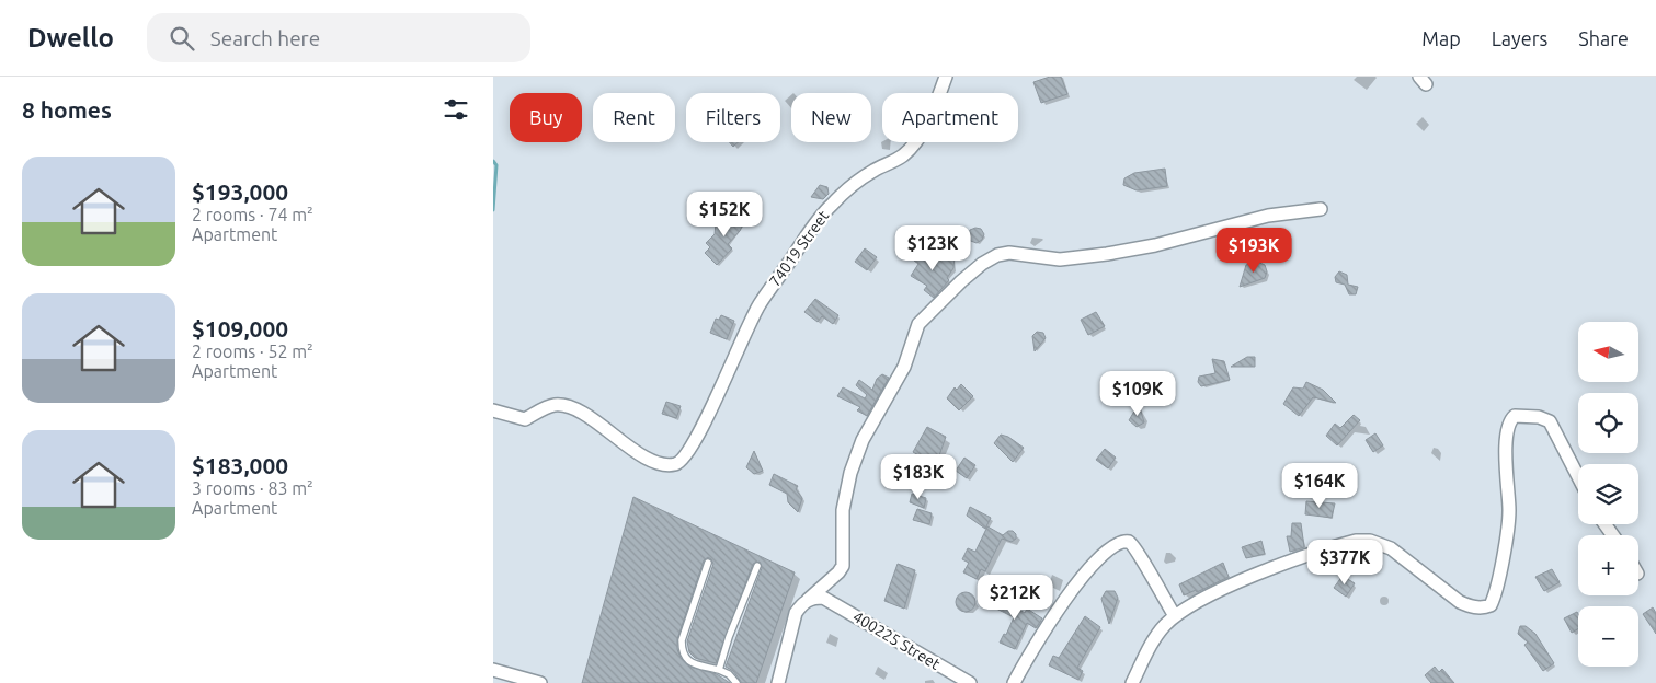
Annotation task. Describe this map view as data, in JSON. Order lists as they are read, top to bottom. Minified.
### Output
{"streets":{"street":["74019 Street","400225 Street"]},"north":"left","page":{"header":"Dwello","search":"Search here","nav":["Map","Layers","Share"],"heading":"8 homes","chip":["Buy","Rent","Filters","New","Apartment"],"list":[{"name":"$193,000","note":"2 rooms · 74 m² · Apartment"},{"name":"$109,000","note":"2 rooms · 52 m² · Apartment"},{"name":"$183,000","note":"3 rooms · 83 m² · Apartment"}],"price":["$152K","$123K","$193K","$109K","$183K","$164K","$377K","$212K"],"map_buttons":["+","−"]}}
